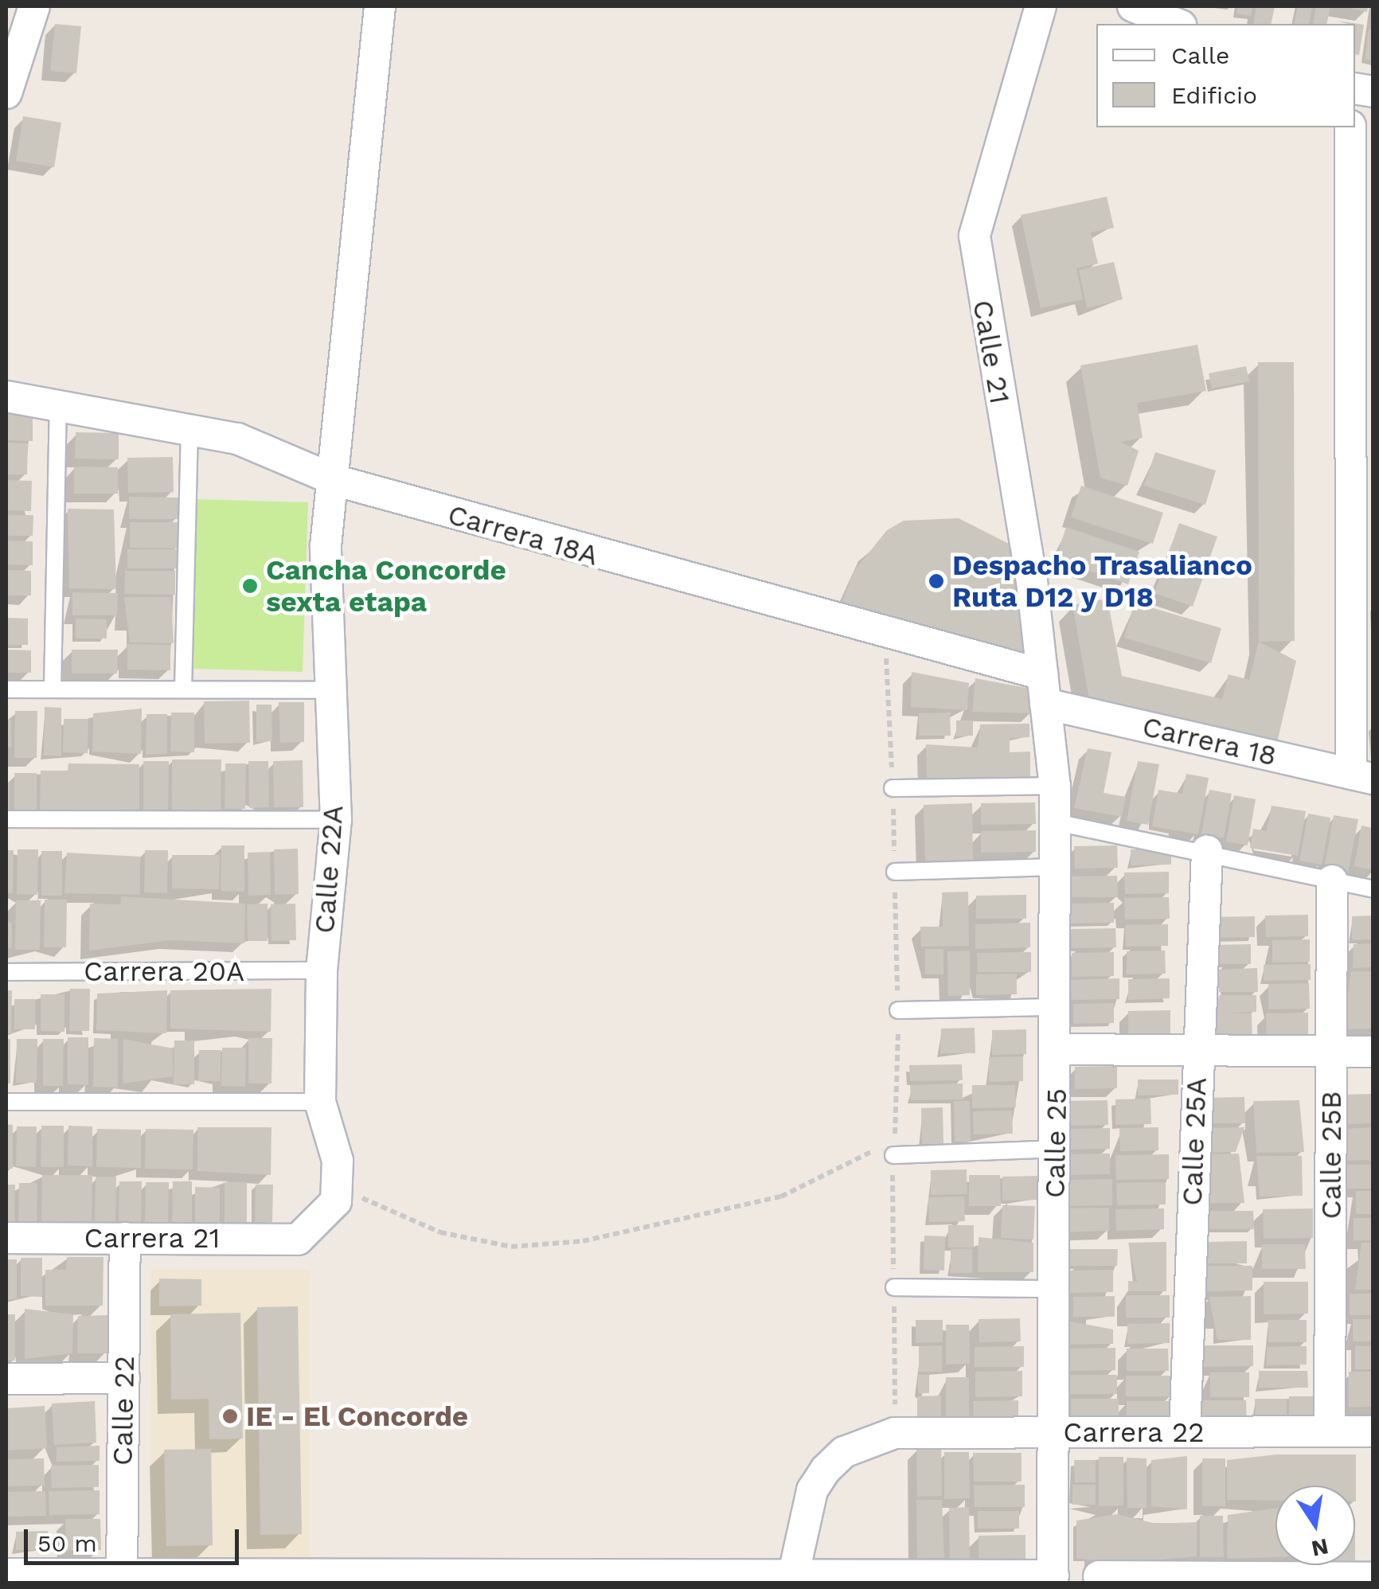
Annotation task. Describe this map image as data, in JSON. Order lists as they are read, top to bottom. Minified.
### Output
{"streets":{"street":["Calle 21","Carrera 18A","Carrera 18","Calle 22A","Calle 25A","Calle 25","Calle 25B","Carrera 21","Calle 22","Carrera 22"],"lane":["Carrera 20A"]},"crossings":[["Calle 21","Carrera 18A"],["Calle 21","Carrera 18"],["Calle 21","Calle 25"],["Carrera 18A","Carrera 18"],["Carrera 18A","Calle 22A"],["Carrera 18A","Calle 25"],["Carrera 18","Calle 25"],["Calle 22A","Carrera 20A"],["Calle 22A","Carrera 21"],["Calle 25A","Carrera 22"],["Calle 25","Carrera 22"],["Calle 25B","Carrera 22"],["Carrera 21","Calle 22"]],"places":["Despacho Trasalianco Ruta D12 y D18","Cancha Concorde sexta etapa","IE - El Concorde"],"legend":["Calle","Edificio"],"scale_bar":"50 m","north":"bottom"}
